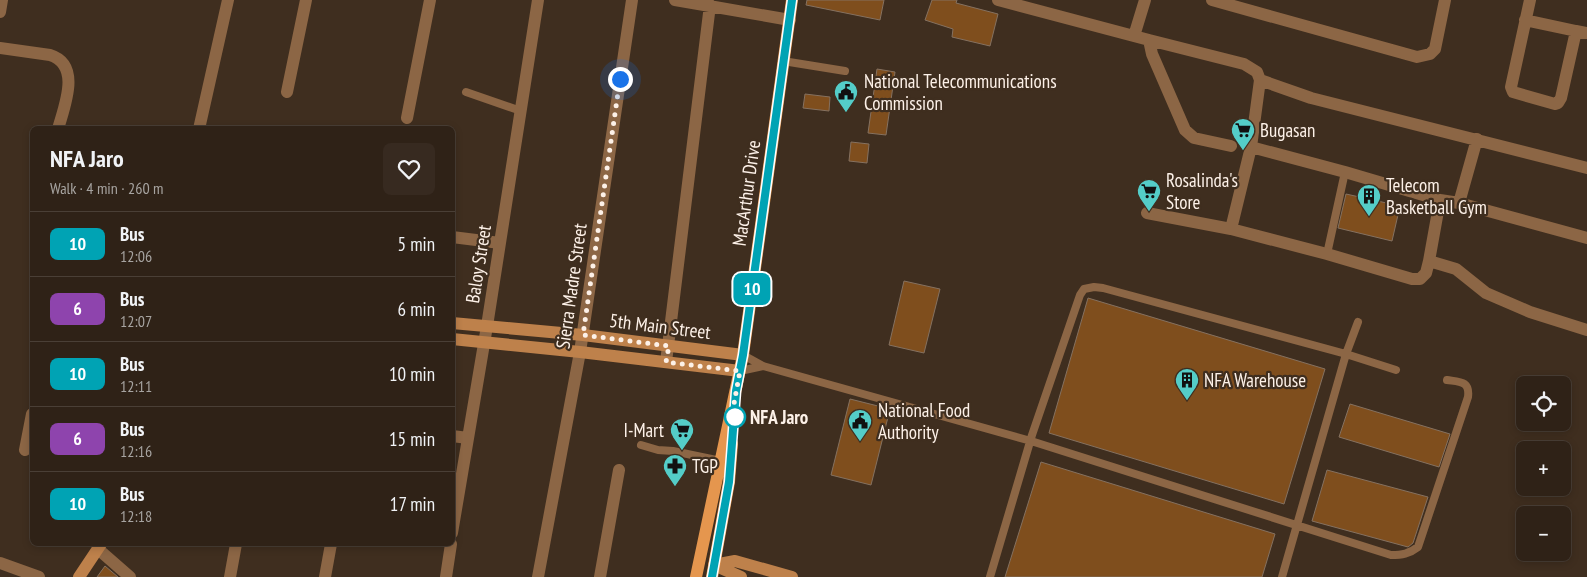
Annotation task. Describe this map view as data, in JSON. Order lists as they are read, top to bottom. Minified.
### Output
{"streets":{"main road":["MacArthur Drive"],"street":["Baloy Street","Sierra Madre Street","5th Main Street"]},"crossings":[["MacArthur Drive","5th Main Street"],["Baloy Street","5th Main Street"],["Sierra Madre Street","5th Main Street"]],"places":{"public building":["National Telecommunications Commission","National Food Authority"],"supermarket":["Bugasan","Rosalinda's Store","I-Mart"],"building":["Telecom Basketball Gym","NFA Warehouse"],"other":["NFA Jaro"],"pharmacy":["TGP"]},"lines":["bus line 10"],"page":{"on_map":"10","heading":["NFA Jaro","Walk · 4 min · 260 m"],"list":[{"mark":"10","name":"Bus","note":"12:06","value":"5 min"},{"mark":"6","name":"Bus","note":"12:07","value":"6 min"},{"mark":"10","name":"Bus","note":"12:11","value":"10 min"},{"mark":"6","name":"Bus","note":"12:16","value":"15 min"},{"mark":"10","name":"Bus","note":"12:18","value":"17 min"}],"map_buttons":["+","−"]}}
